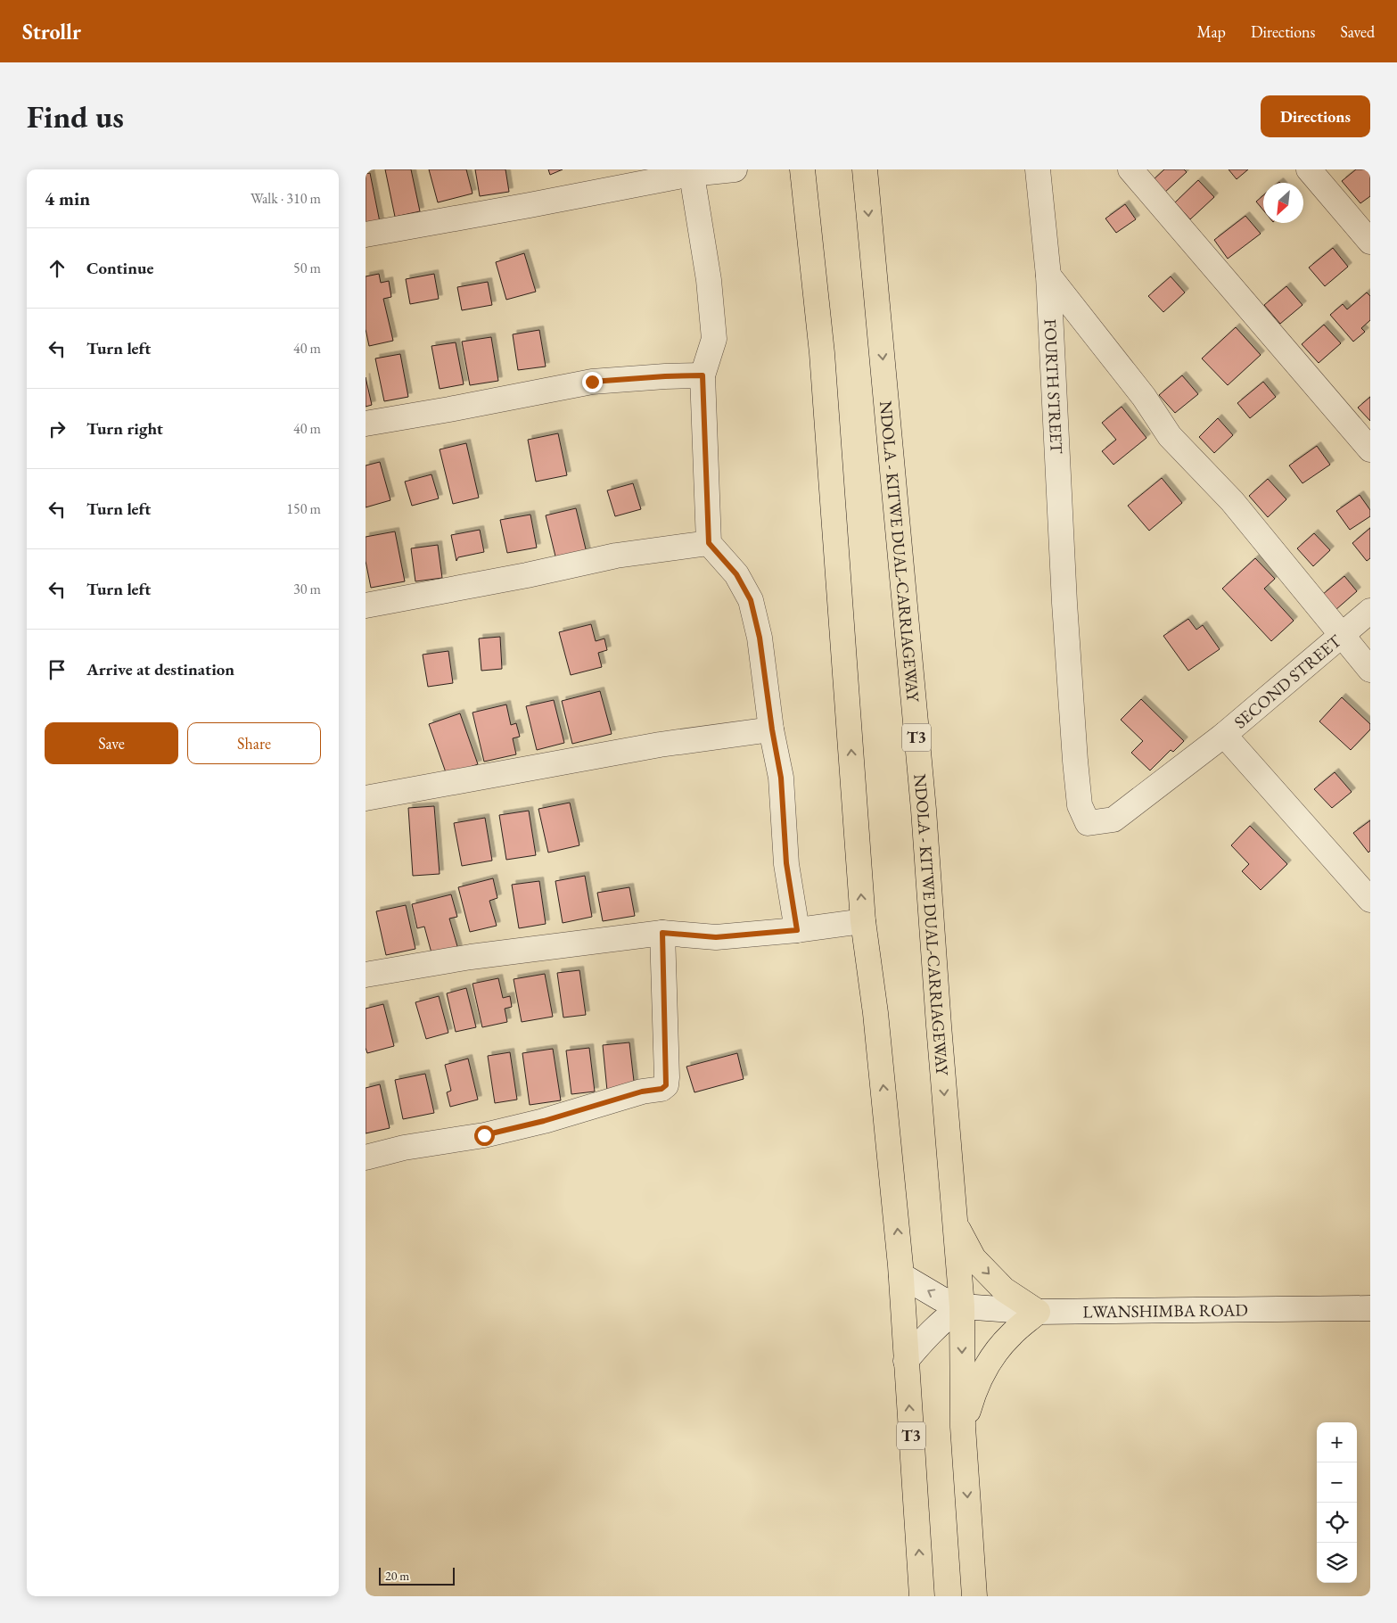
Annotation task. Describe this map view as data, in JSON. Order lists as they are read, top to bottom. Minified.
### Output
{"streets":{"highway":["NDOLA - KITWE DUAL-CARRIAGEWAY","T3"],"street":["FOURTH STREET","SECOND STREET","LWANSHIMBA ROAD"]},"crossings":[["FOURTH STREET","SECOND STREET"],["NDOLA - KITWE DUAL-CARRIAGEWAY","T3"],["NDOLA - KITWE DUAL-CARRIAGEWAY","LWANSHIMBA ROAD"],["T3","LWANSHIMBA ROAD"]],"scale_bar":"20 m","north":"bottom left","page":{"header":"Strollr","nav":["Map","Directions","Saved"],"buttons":["Directions",["Save","Share"]],"title":"Find us","heading":["4 min","Walk · 310 m"],"list":[["Continue","50 m"],["Turn left","40 m"],["Turn right","40 m"],["Turn left","150 m"],["Turn left","30 m"],"Arrive at destination"],"map_buttons":["+","−"],"scale":"20 m"}}
